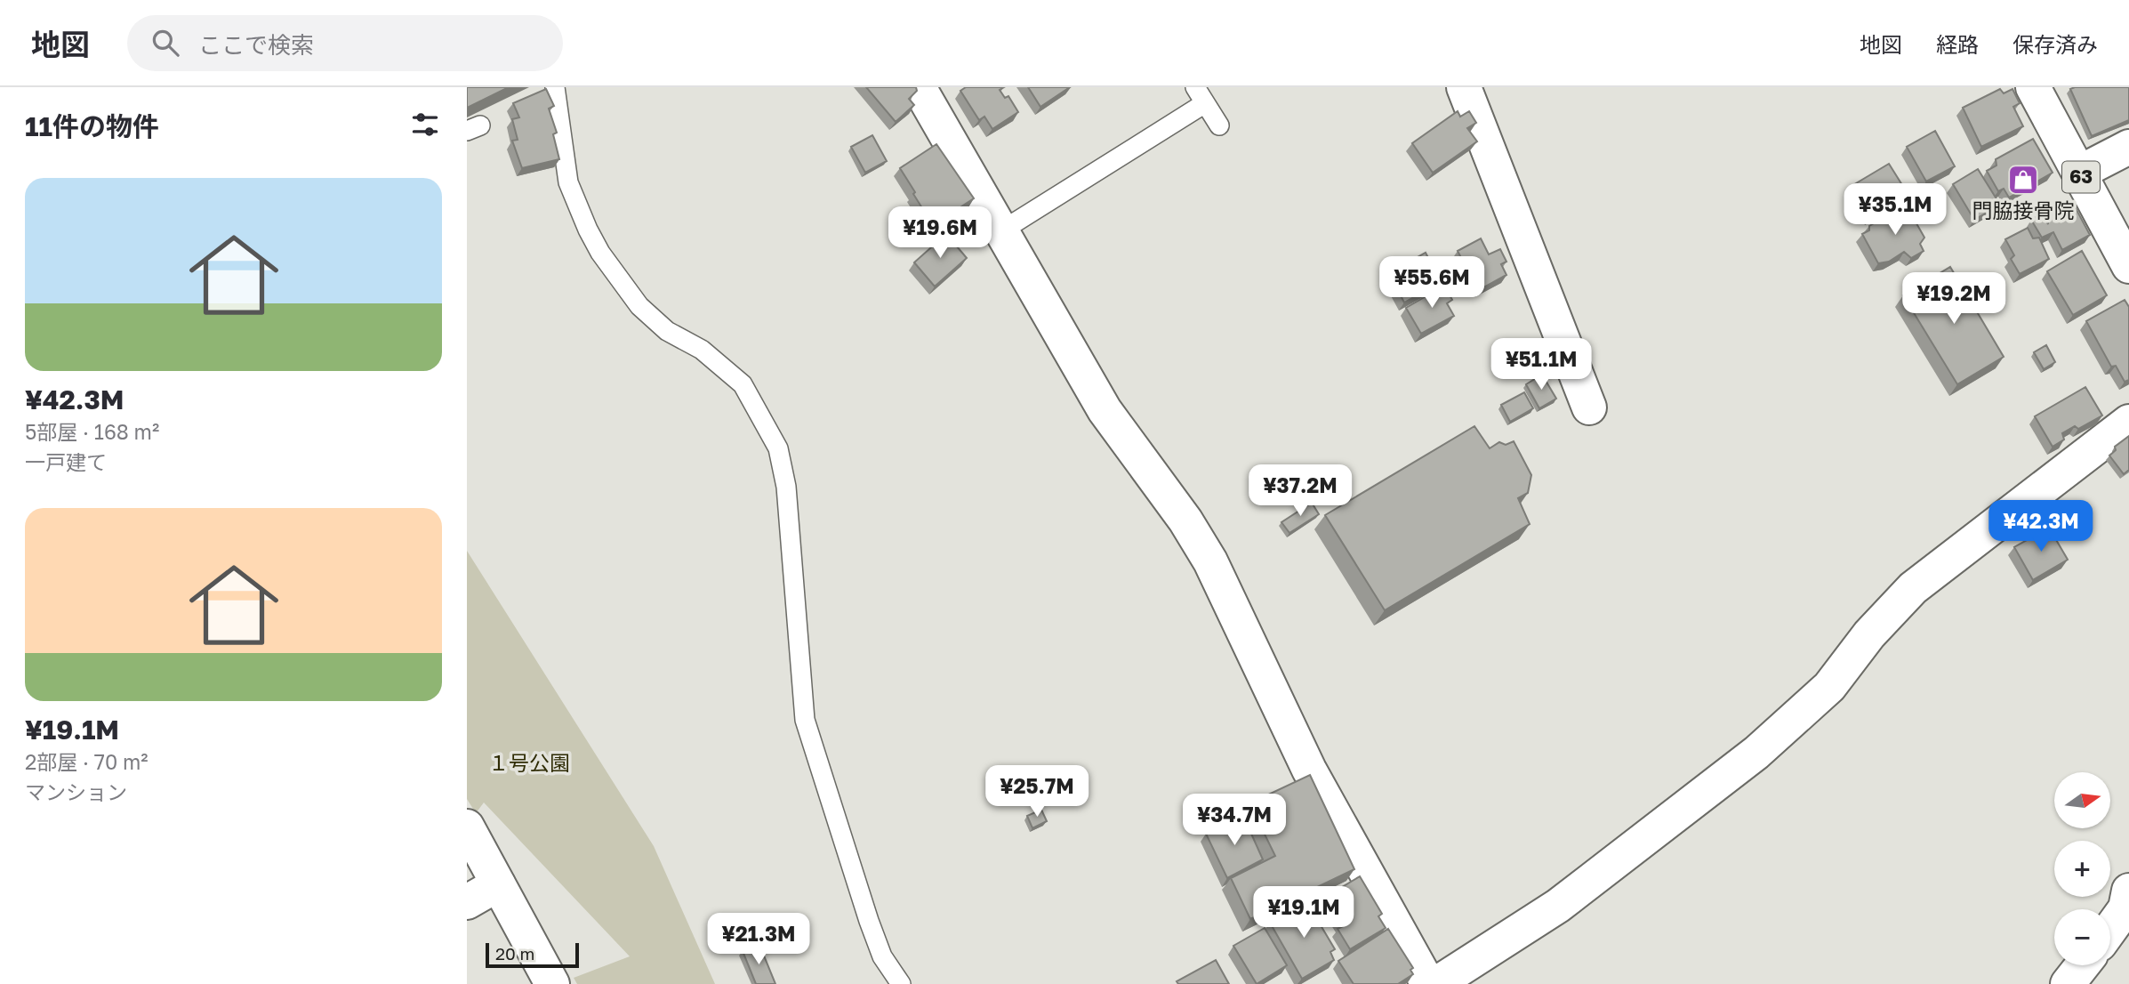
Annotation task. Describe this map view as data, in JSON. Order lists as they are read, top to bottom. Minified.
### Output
{"streets":{"street":["63"]},"parks":["１号公園"],"places":{"shop":["門脇接骨院"]},"scale_bar":"20 m","north":"right","page":{"header":"地図","search":"ここで検索","nav":["地図","経路","保存済み"],"heading":"11件の物件","list":[{"name":"¥42.3M","note":"5部屋 · 168 m² · 一戸建て"},{"name":"¥19.1M","note":"2部屋 · 70 m² · マンション"}],"price":["¥35.1M","¥19.6M","¥55.6M","¥19.2M","¥51.1M","¥37.2M","¥42.3M","¥25.7M","¥34.7M","¥19.1M","¥21.3M"],"map_buttons":["+","−"],"scale":"20 m"}}
